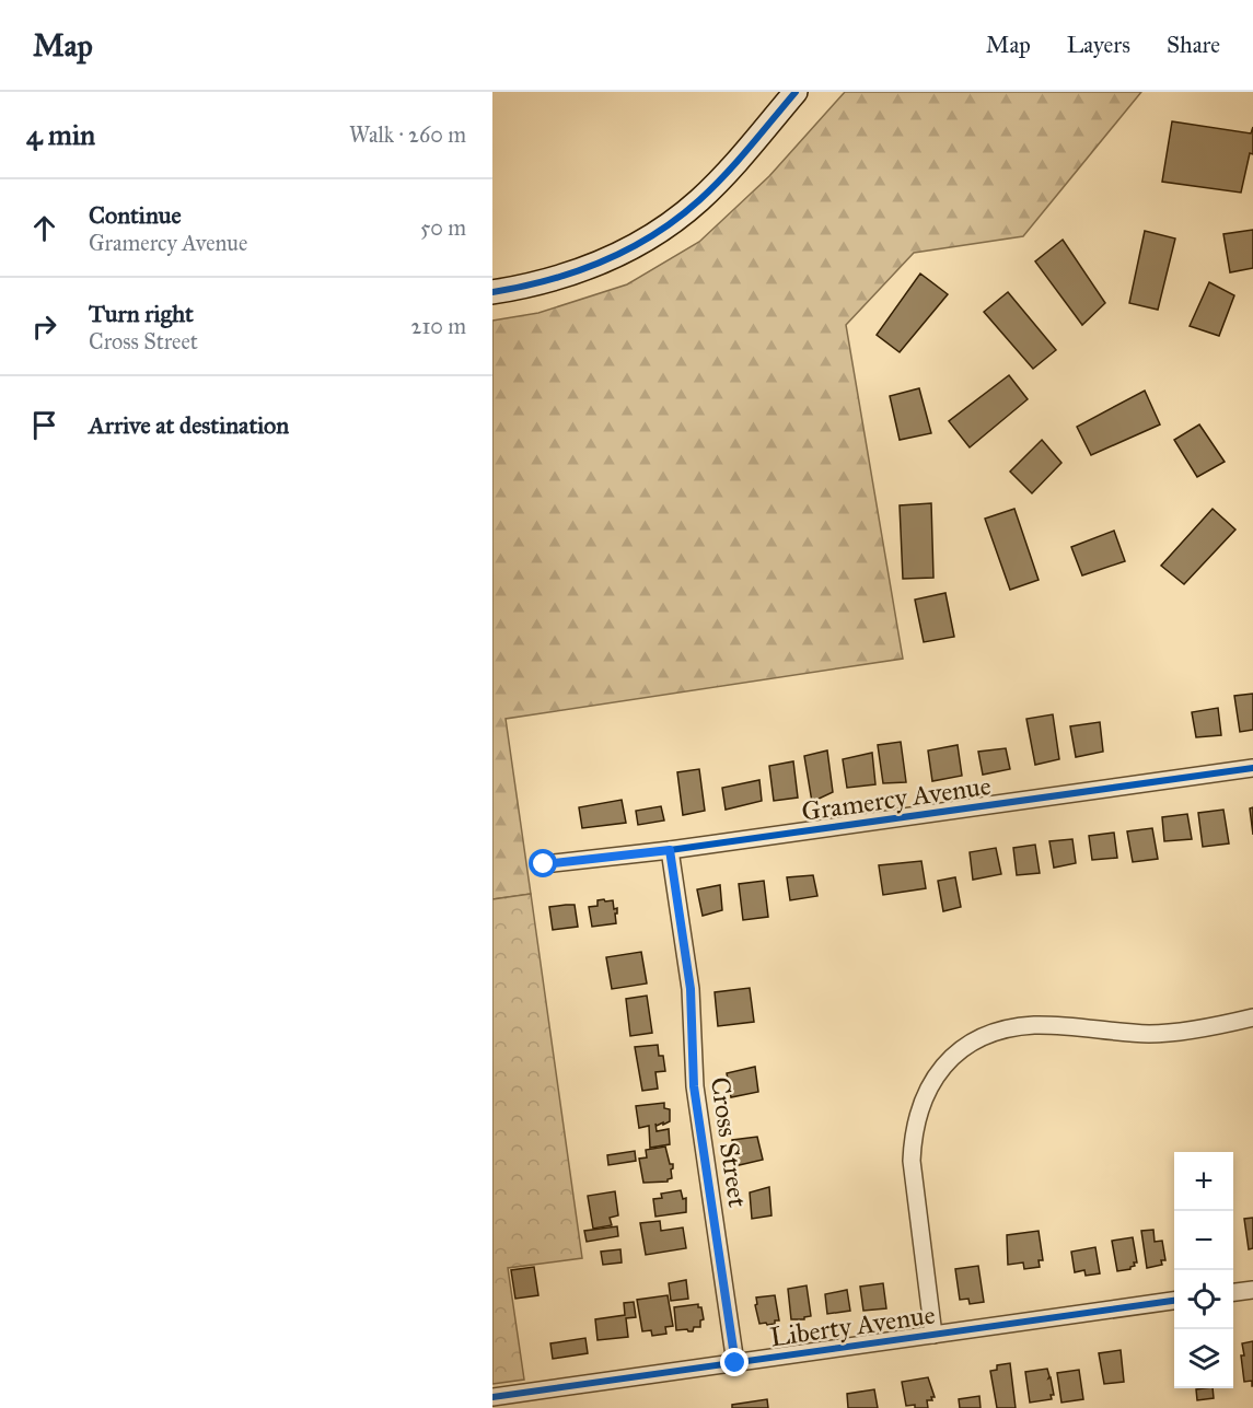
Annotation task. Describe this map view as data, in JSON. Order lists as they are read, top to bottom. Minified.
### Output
{"streets":{"street":["Gramercy Avenue","Cross Street","Liberty Avenue"]},"crossings":[["Gramercy Avenue","Cross Street"],["Cross Street","Liberty Avenue"]],"page":{"header":"Map","nav":["Map","Layers","Share"],"heading":["4 min","Walk · 260 m"],"list":[["Continue","Gramercy Avenue","50 m"],["Turn right","Cross Street","210 m"],"Arrive at destination"],"map_buttons":["+","−"]}}
